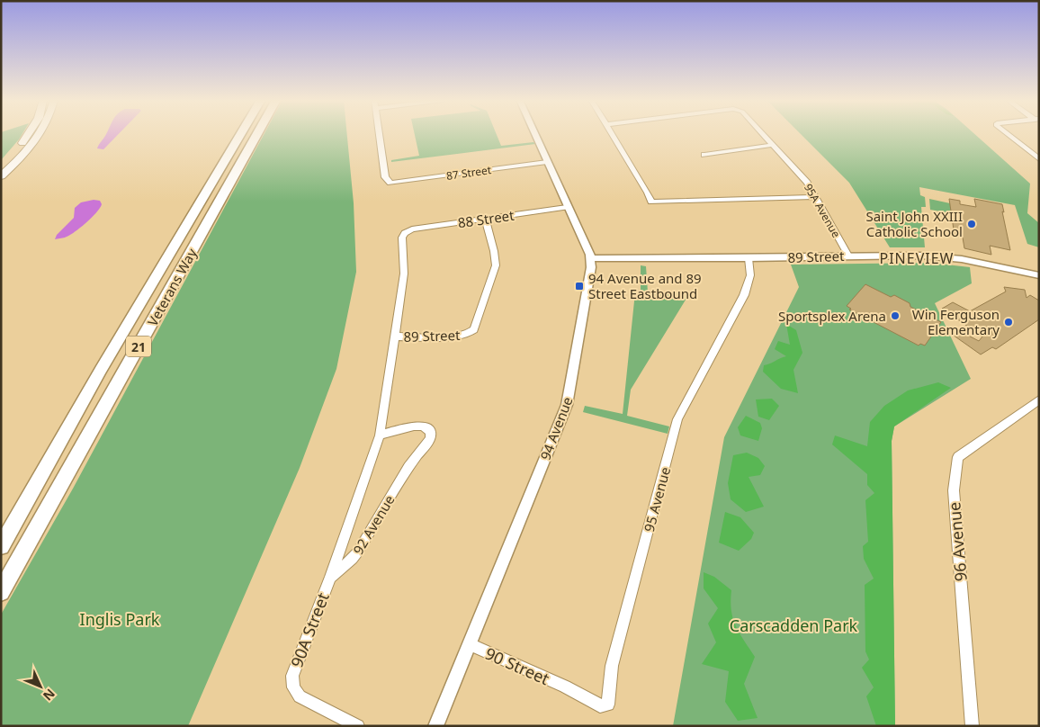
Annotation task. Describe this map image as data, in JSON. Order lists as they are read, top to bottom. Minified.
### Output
{"streets":{"main road":["Veterans Way","21"],"street":["87 Street","95A Avenue","88 Street","89 Street","94 Avenue","95 Avenue","92 Avenue","96 Avenue","90A Street","90 Street"]},"crossings":[["95A Avenue","89 Street"],["88 Street","89 Street"],["88 Street","92 Avenue"],["89 Street","94 Avenue"],["89 Street","95 Avenue"],["89 Street","92 Avenue"],["94 Avenue","90 Street"],["95 Avenue","90 Street"],["92 Avenue","90A Street"]],"districts":["PINEVIEW"],"parks":["Inglis Park","Carscadden Park"],"places":{"other":["Saint John XXIII Catholic School","Sportsplex Arena","Win Ferguson Elementary"],"transit":["94 Avenue and 89 Street Eastbound"]},"north":"bottom right"}
